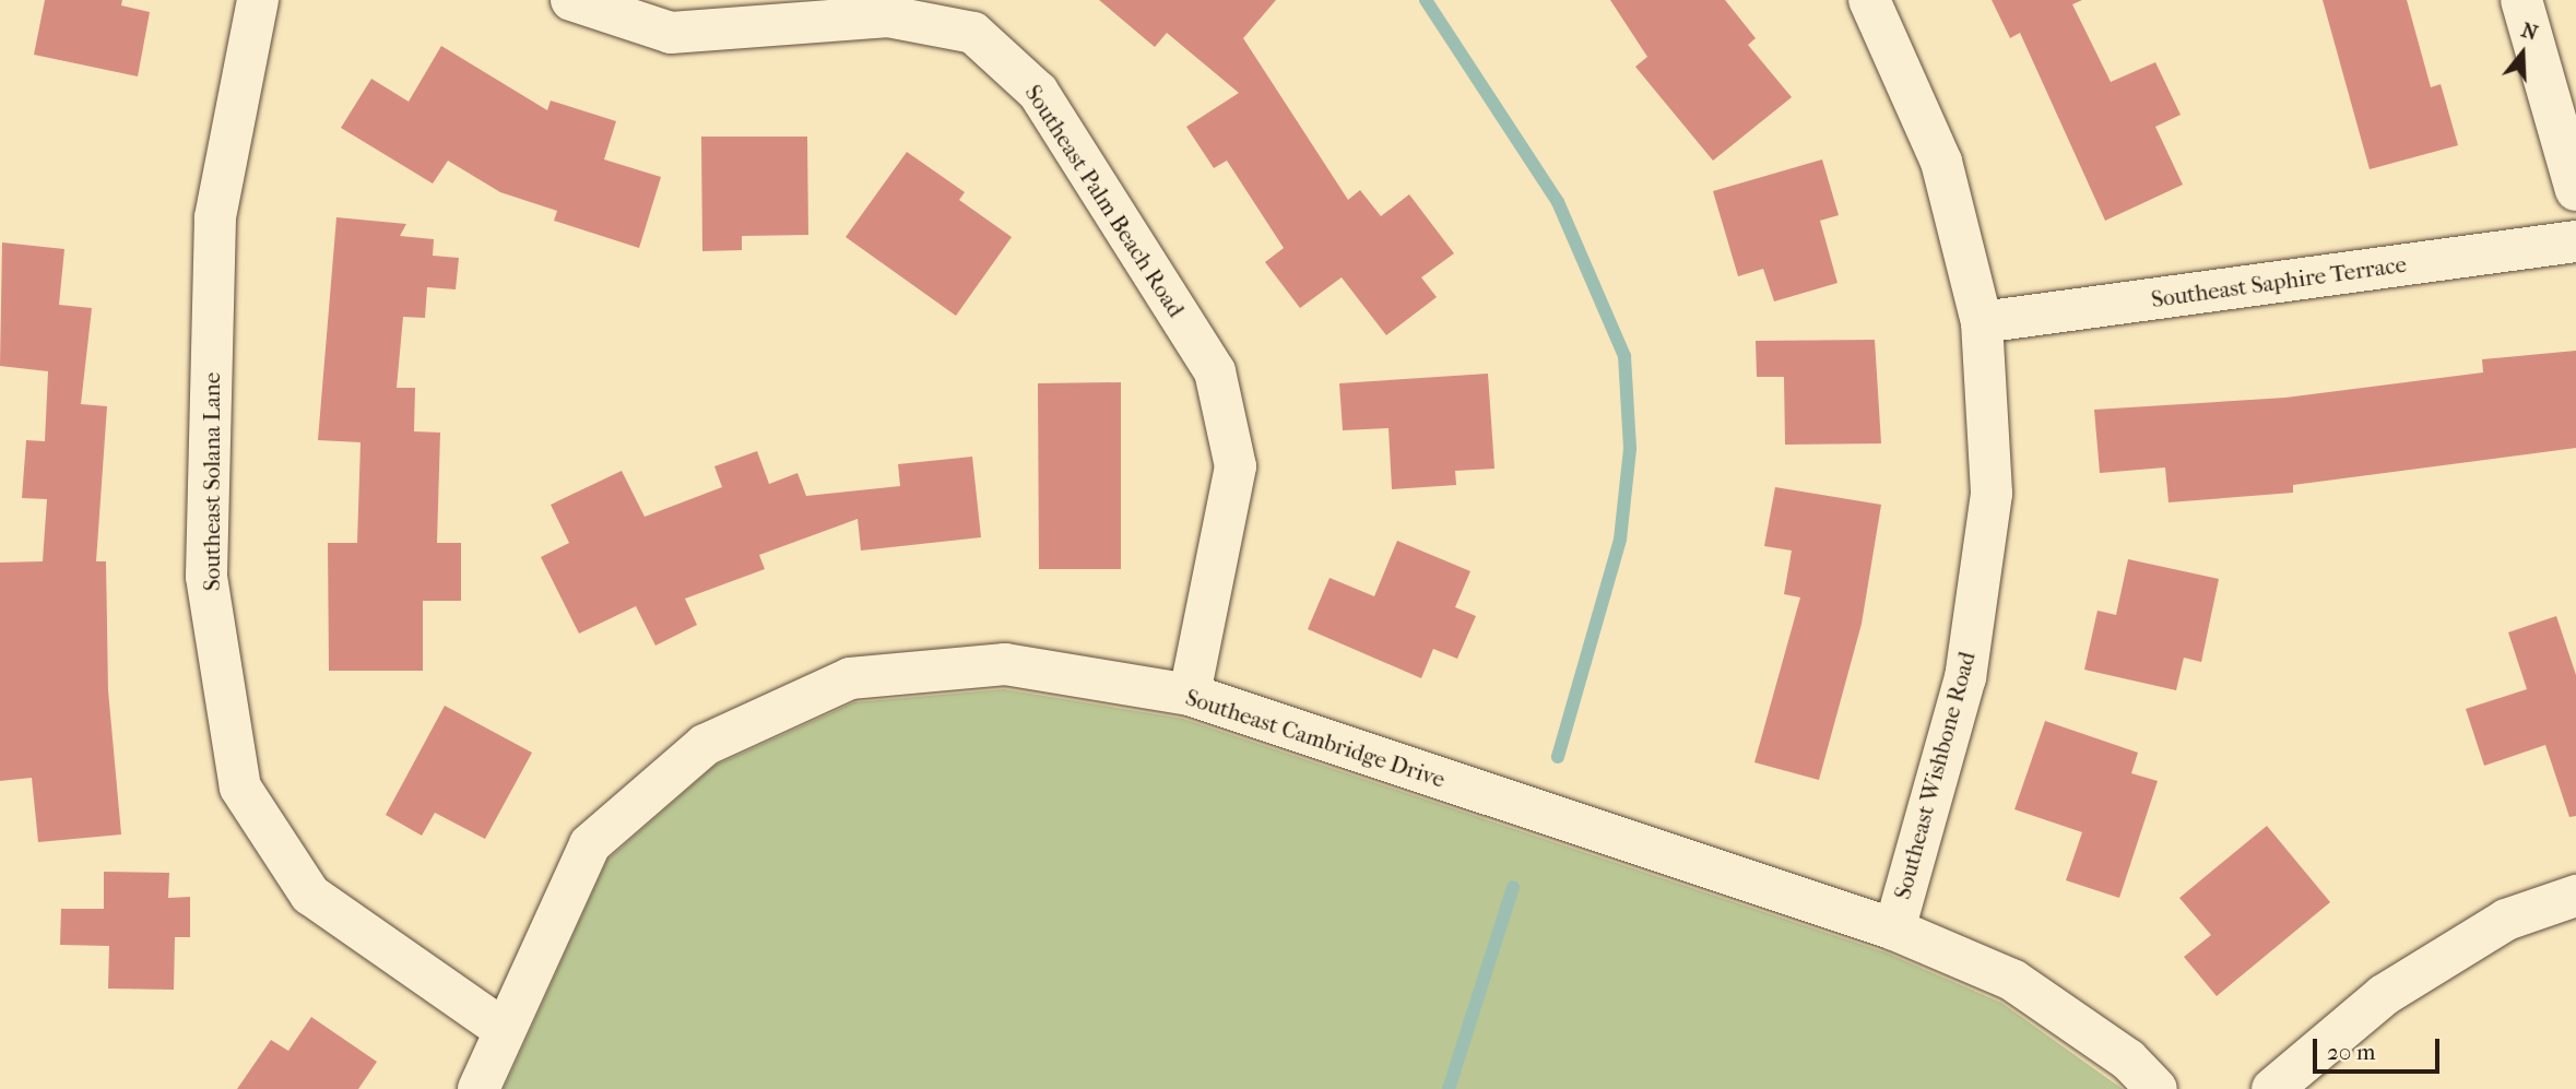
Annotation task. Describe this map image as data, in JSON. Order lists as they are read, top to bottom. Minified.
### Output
{"streets":{"street":["Southeast Palm Beach Road","Southeast Saphire Terrace","Southeast Solana Lane","Southeast Cambridge Drive","Southeast Wishbone Road"]},"crossings":[["Southeast Palm Beach Road","Southeast Cambridge Drive"],["Southeast Saphire Terrace","Southeast Wishbone Road"],["Southeast Solana Lane","Southeast Cambridge Drive"],["Southeast Cambridge Drive","Southeast Wishbone Road"]],"scale_bar":"20 m","north":"top"}
